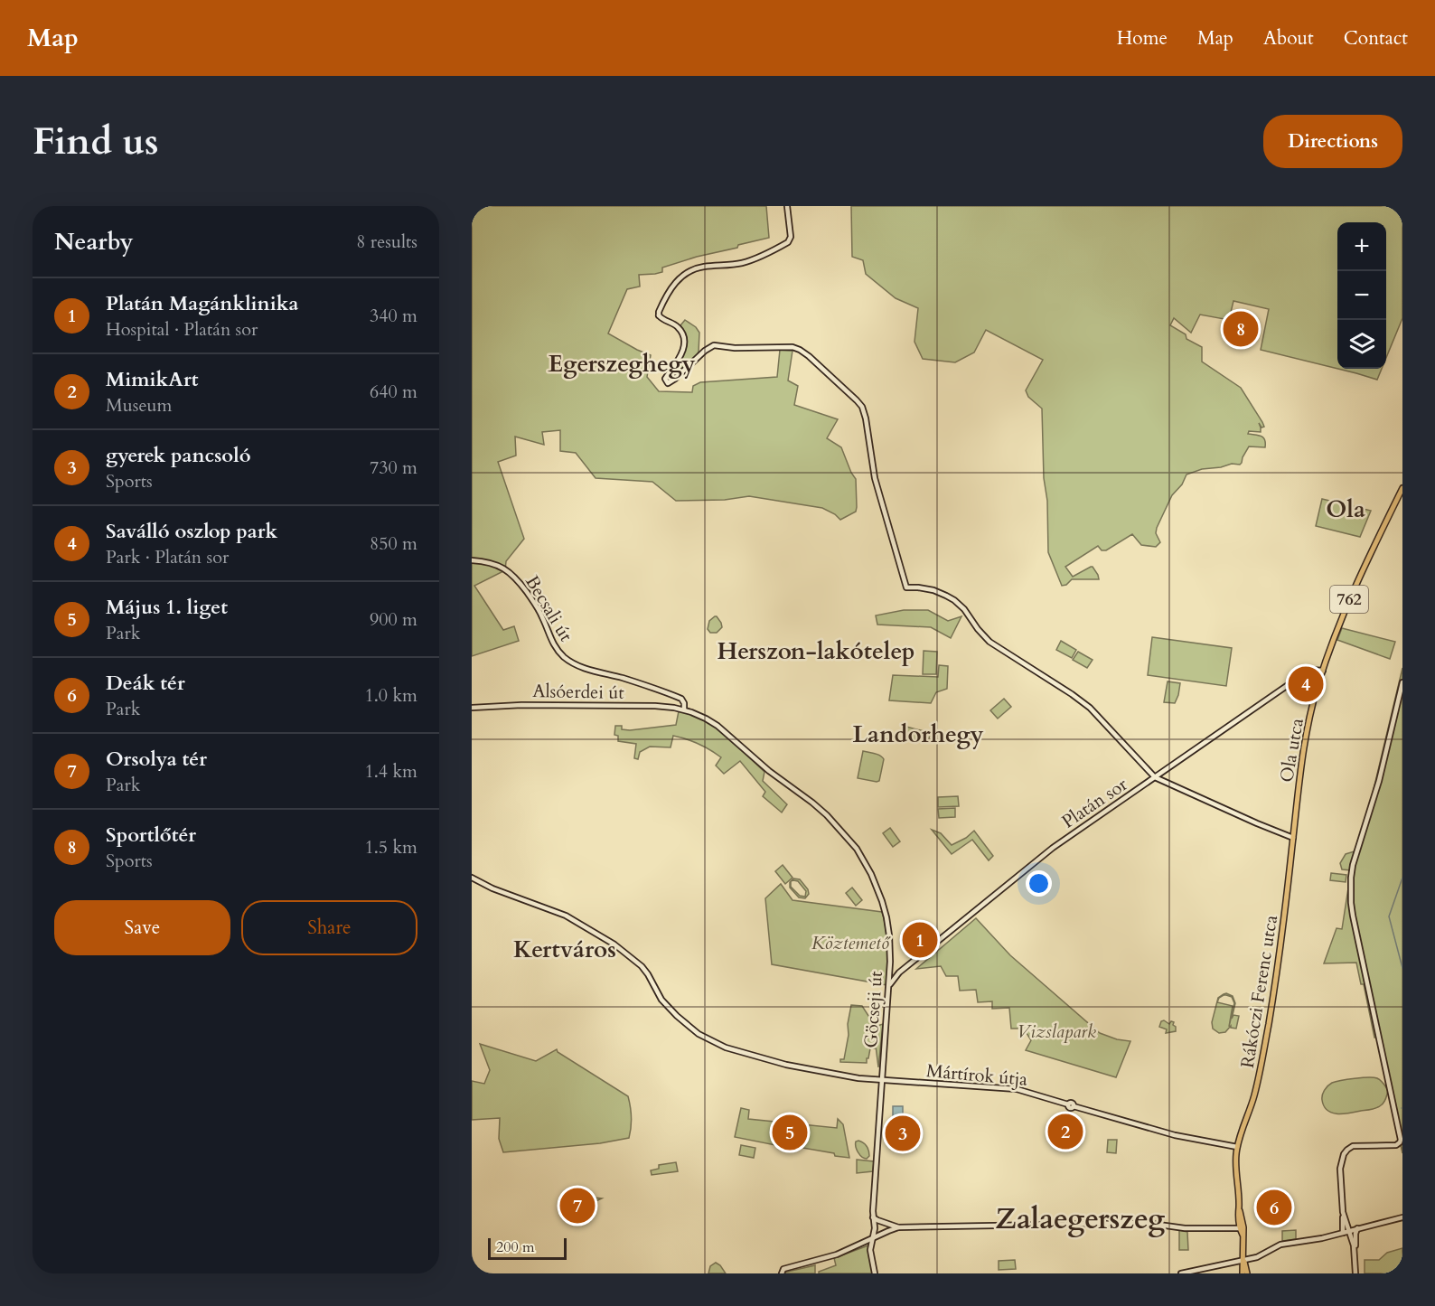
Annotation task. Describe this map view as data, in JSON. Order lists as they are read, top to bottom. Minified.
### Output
{"streets":{"main road":["762","Ola utca","Rákóczi Ferenc utca"],"street":["Becsali út","Alsóerdei út","Platán sor","Göcseji út","Mártírok útja"]},"crossings":[["762","Rákóczi Ferenc utca"],["762","Mártírok útja"],["Becsali út","Göcseji út"],["Alsóerdei út","Göcseji út"],["Ola utca","Platán sor"],["Ola utca","Rákóczi Ferenc utca"],["Platán sor","Göcseji út"],["Rákóczi Ferenc utca","Mártírok útja"],["Göcseji út","Mártírok útja"]],"districts":["Egerszeghegy","Ola","Herszon-lakótelep","Landorhegy","Kertváros","Zalaegerszeg"],"parks":["Köztemető","Vizslapark"],"scale_bar":"200 m","page":{"header":"Map","nav":["Home","Map","About","Contact"],"buttons":["Directions",["Save","Share"]],"title":"Find us","heading":["Nearby","8 results"],"map_buttons":["+","−"],"list":[{"mark":"1","name":"Platán Magánklinika","note":"Hospital · Platán sor","value":"340 m"},{"mark":"2","name":"MimikArt","note":"Museum","value":"640 m"},{"mark":"3","name":"gyerek pancsoló","note":"Sports","value":"730 m"},{"mark":"4","name":"Saválló oszlop park","note":"Park · Platán sor","value":"850 m"},{"mark":"5","name":"Május 1. liget","note":"Park","value":"900 m"},{"mark":"6","name":"Deák tér","note":"Park","value":"1.0 km"},{"mark":"7","name":"Orsolya tér","note":"Park","value":"1.4 km"},{"mark":"8","name":"Sportlőtér","note":"Sports","value":"1.5 km"}],"pins":["8","4","1","2","5","3","7","6"],"scale":"200 m"}}
